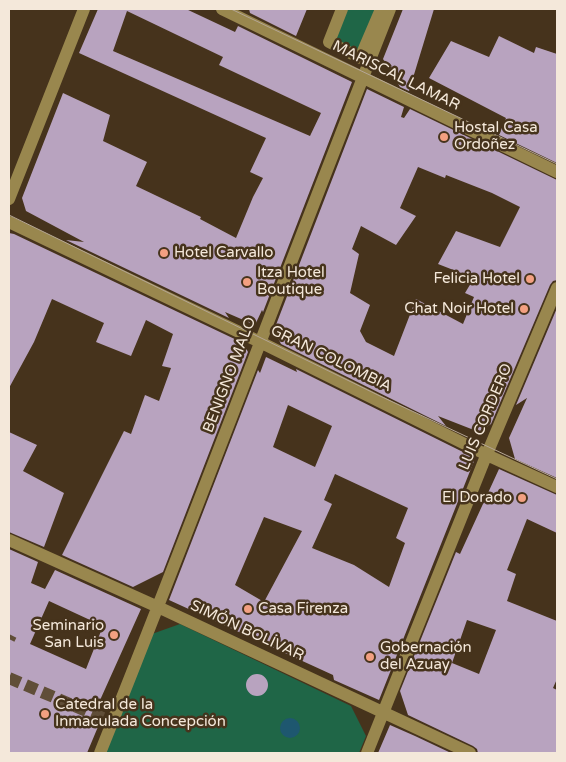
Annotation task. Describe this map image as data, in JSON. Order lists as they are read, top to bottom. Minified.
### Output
{"streets":{"street":["MARISCAL LAMAR","GRAN COLOMBIA","BENIGNO MALO","LUIS CORDERO","SIMÓN BOLÍVAR"]},"crossings":[["MARISCAL LAMAR","BENIGNO MALO"],["GRAN COLOMBIA","BENIGNO MALO"],["GRAN COLOMBIA","LUIS CORDERO"],["BENIGNO MALO","SIMÓN BOLÍVAR"],["LUIS CORDERO","SIMÓN BOLÍVAR"]],"places":["Hostal Casa Ordoñez","Hotel Carvallo","Felicia Hotel","Itza Hotel Boutique","Chat Noir Hotel","El Dorado","Casa Firenza","Seminario San Luis","Gobernación del Azuay","Catedral de la Inmaculada Concepción"]}
